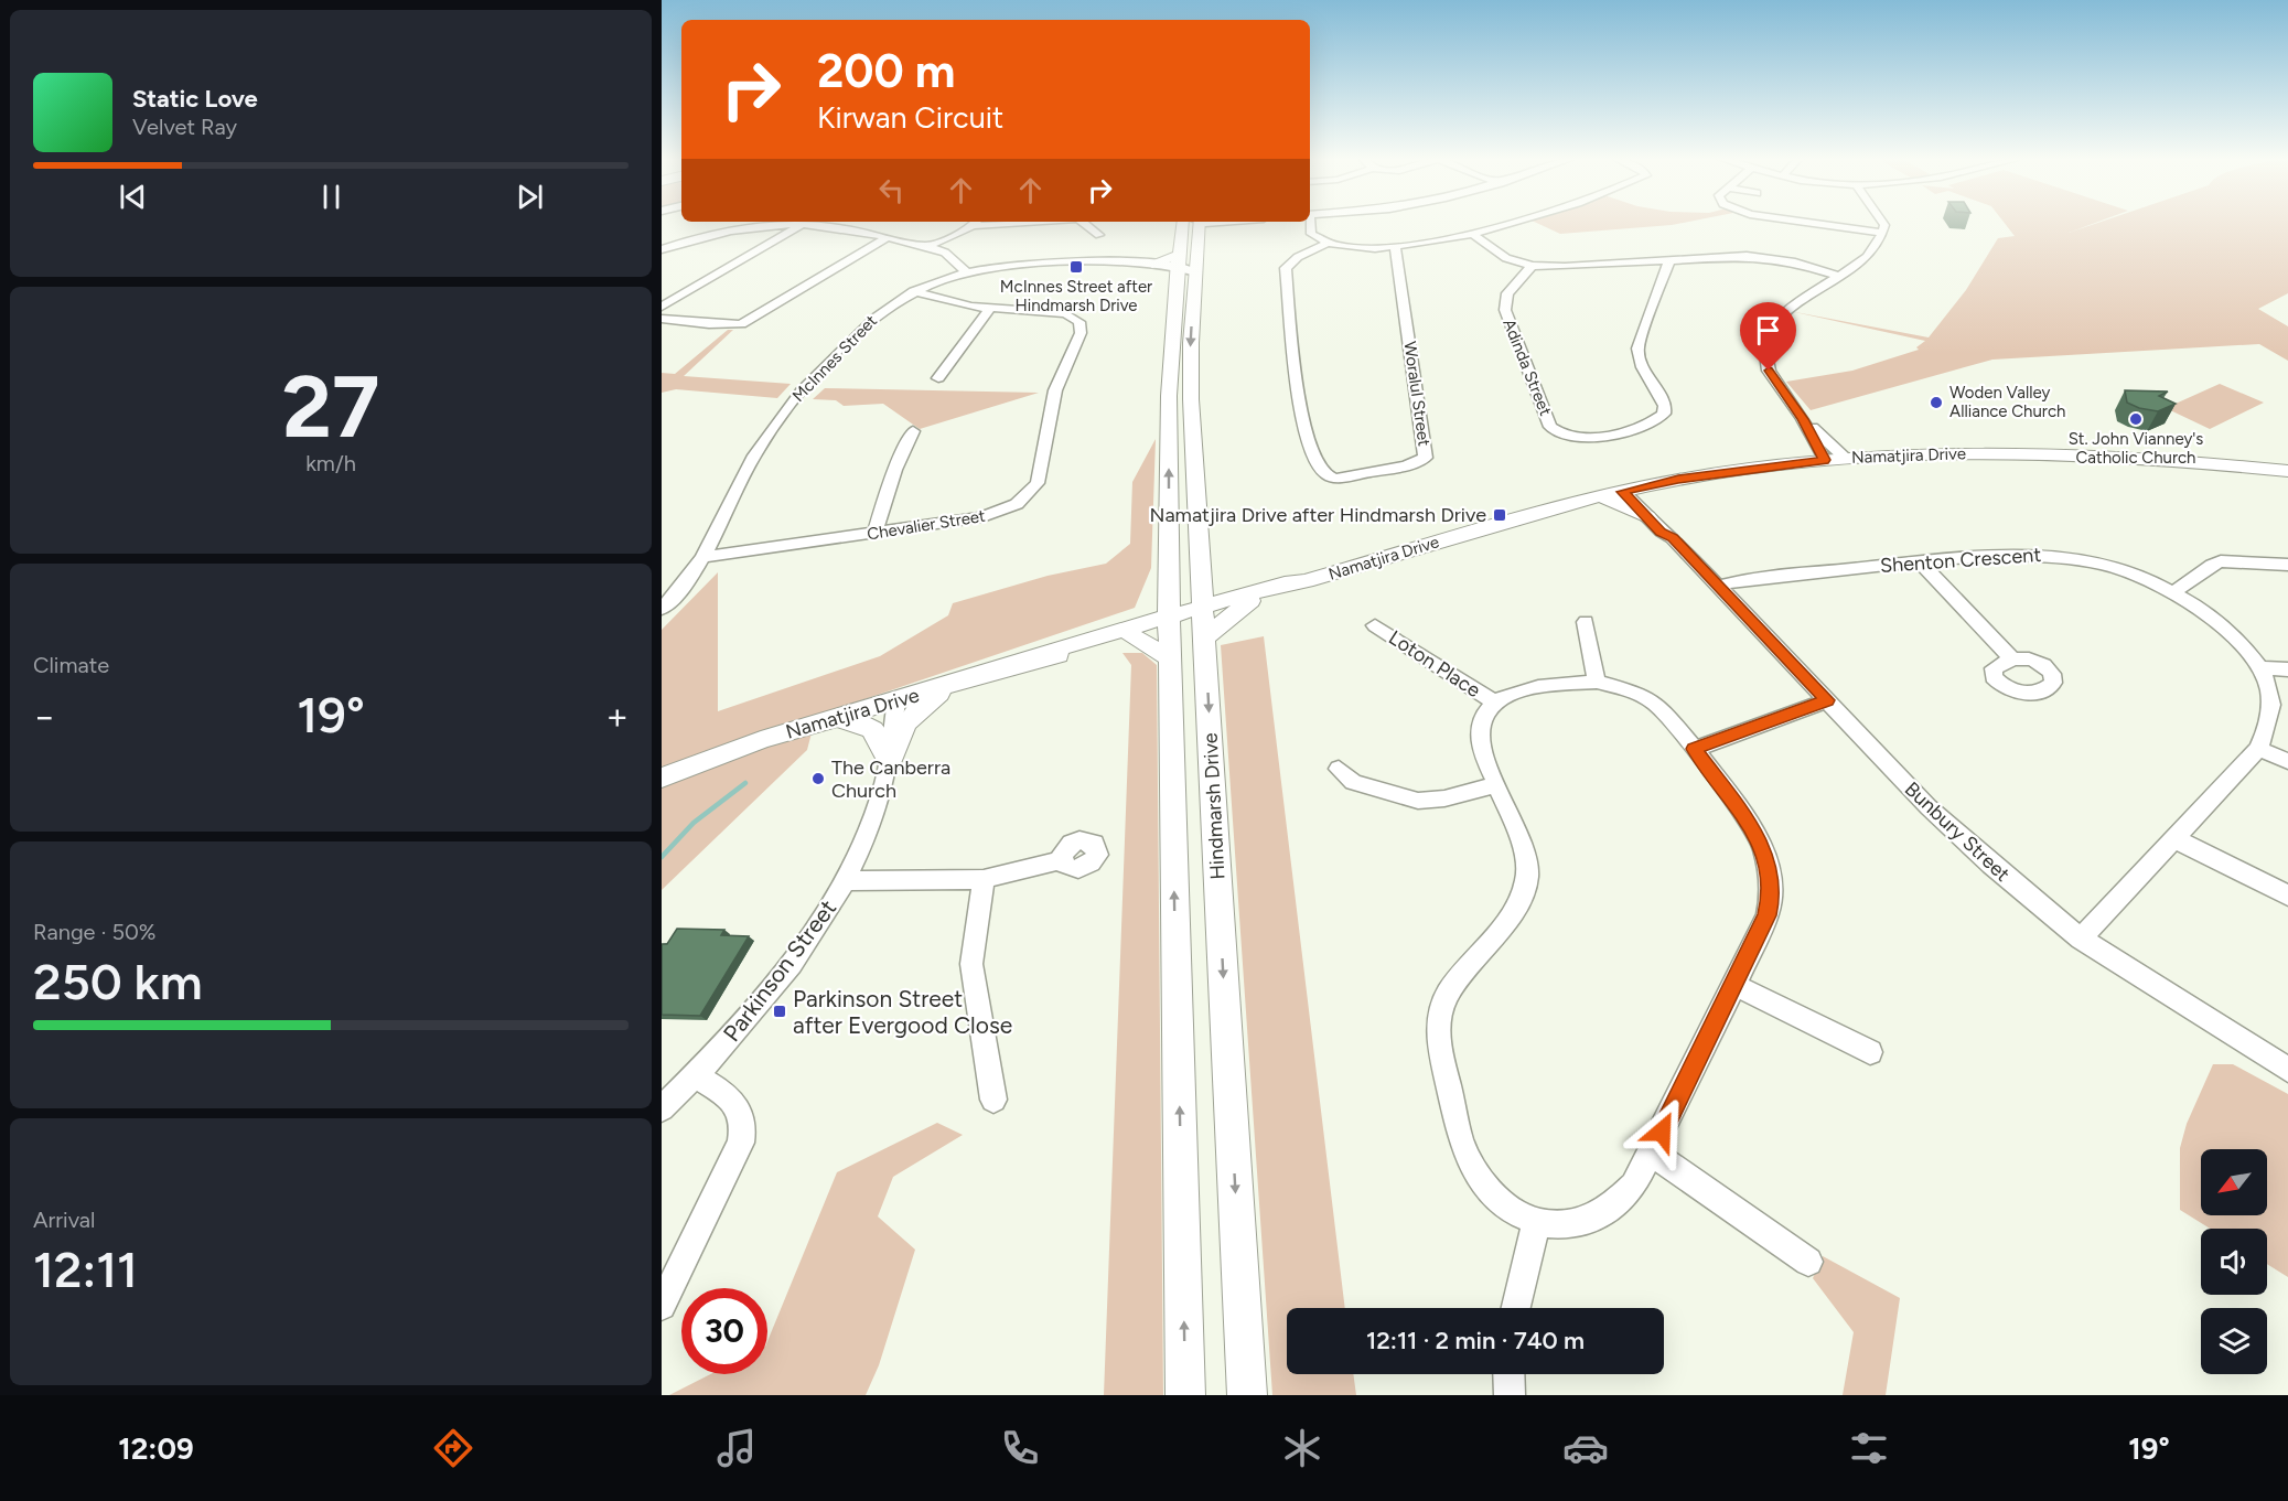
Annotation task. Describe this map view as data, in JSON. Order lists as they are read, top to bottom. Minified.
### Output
{"streets":{"main road":["Namatjira Drive","Hindmarsh Drive"],"street":["McInnes Street","Adinda Street","Woralul Street","Chevalier Street","Shenton Crescent","Loton Place","Bunbury Street","Parkinson Street"]},"crossings":[["McInnes Street","Chevalier Street"],["Namatjira Drive","Hindmarsh Drive"],["Namatjira Drive","Bunbury Street"],["Namatjira Drive","Parkinson Street"],["Shenton Crescent","Bunbury Street"]],"places":{"transit":["McInnes Street after Hindmarsh Drive","Namatjira Drive after Hindmarsh Drive","Parkinson Street after Evergood Close"],"other":["Woden Valley Alliance Church","St. John Vianney's Catholic Church","The Canberra Church"]},"north":"bottom left","page":{"turn":["200 m","Kirwan Circuit"],"song":["Static Love","Velvet Ray"],"tile":[["27","km/h"],"Climate",["Range · 50%","250 km"],["Arrival","12:11"]],"heat":["−","19°","+"],"limit":"30","trip":"12:11 · 2 min · 740 m","tabs":["12:09","19°"]}}
